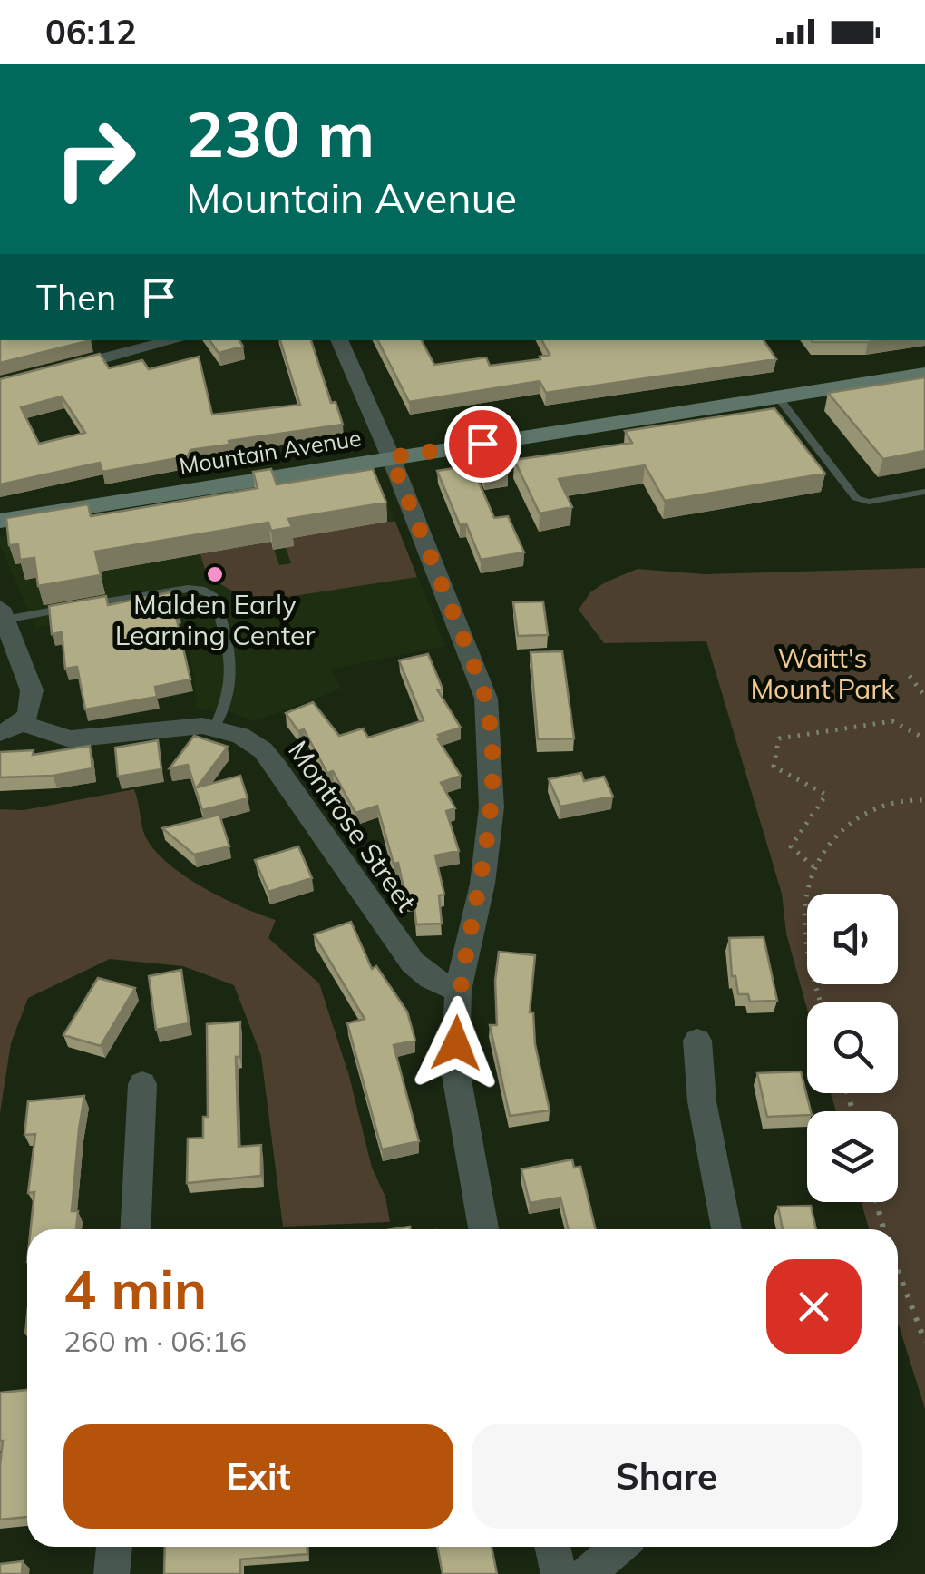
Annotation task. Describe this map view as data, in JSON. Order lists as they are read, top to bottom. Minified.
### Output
{"streets":{"street":["Mountain Avenue","Montrose Street"]},"parks":["Waitt's Mount Park"],"places":["Malden Early Learning Center"],"page":{"status":"06:12","turn":["230 m","Mountain Avenue"],"then":"Then","heading":["4 min","260 m · 06:16"],"buttons":["Exit","Share"]}}
